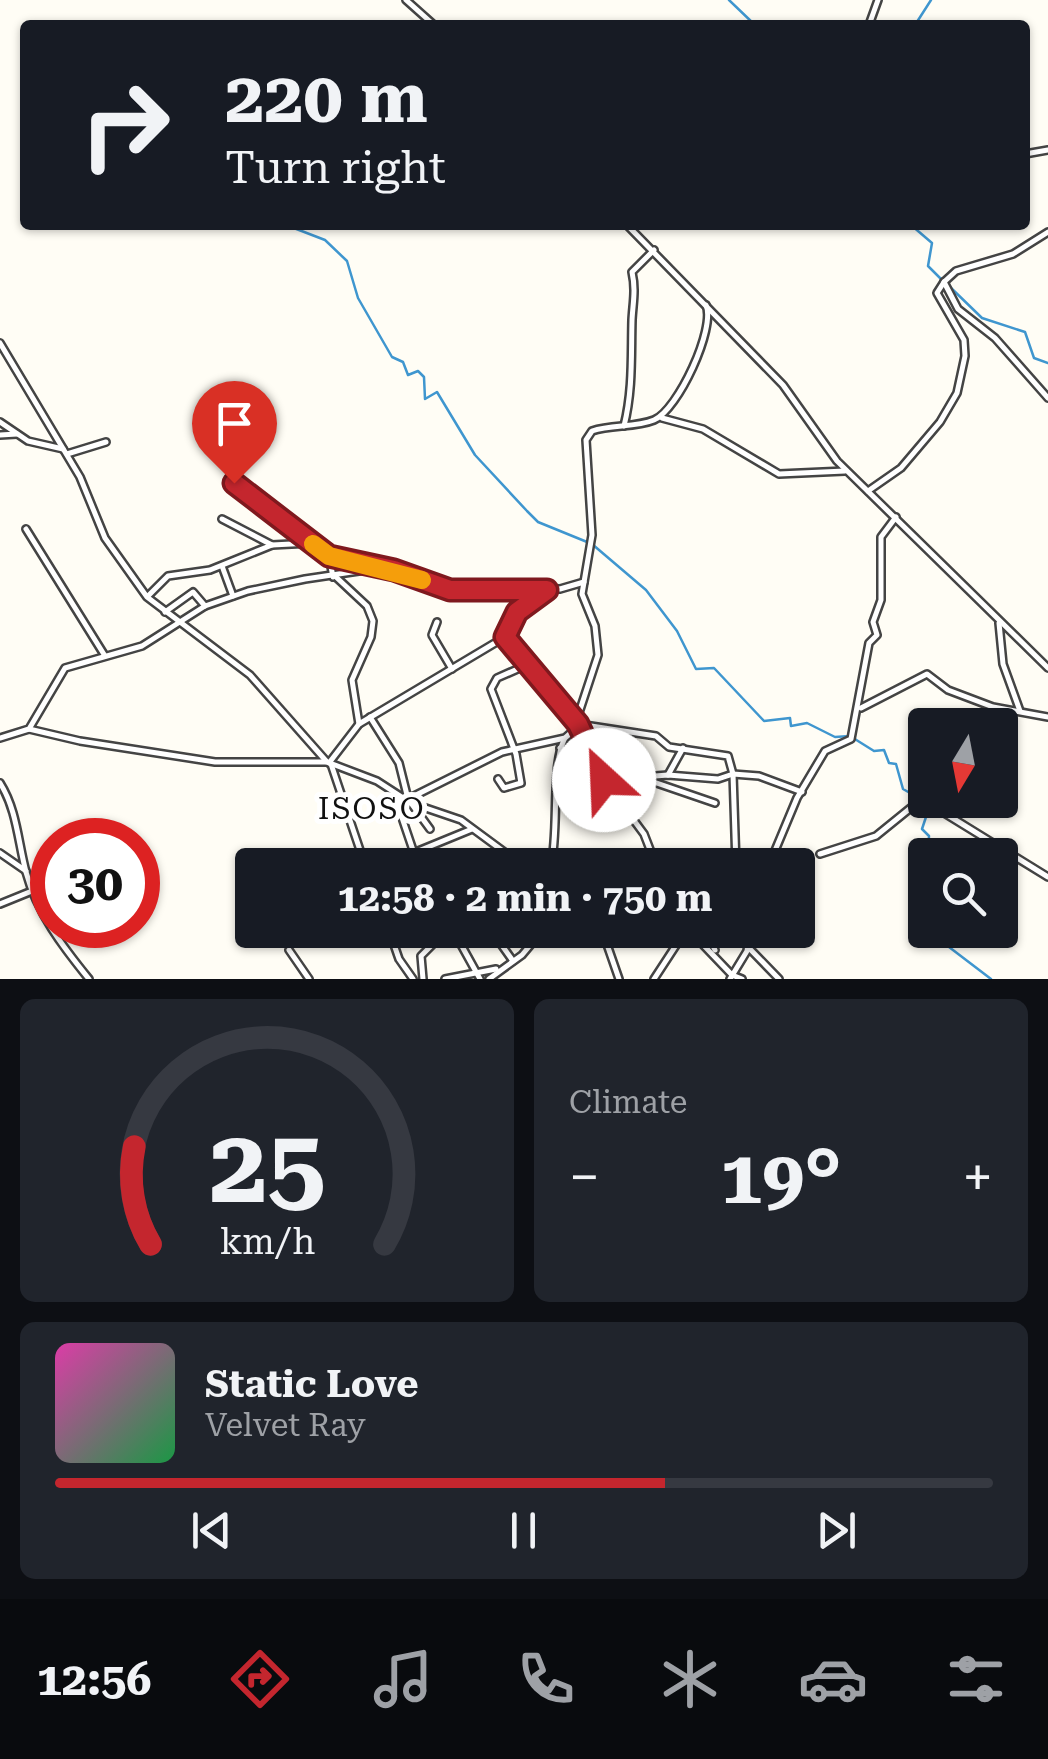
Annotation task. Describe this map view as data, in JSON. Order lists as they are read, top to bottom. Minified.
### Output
{"districts":["ISOSO"],"north":"bottom","page":{"turn":["220 m","Turn right"],"limit":"30","trip":"12:58 · 2 min · 750 m","tile":"Climate","heat":["−","19°","+"],"song":["Static Love","Velvet Ray"],"tabs":"12:56","gauge":["25","km/h"]}}
